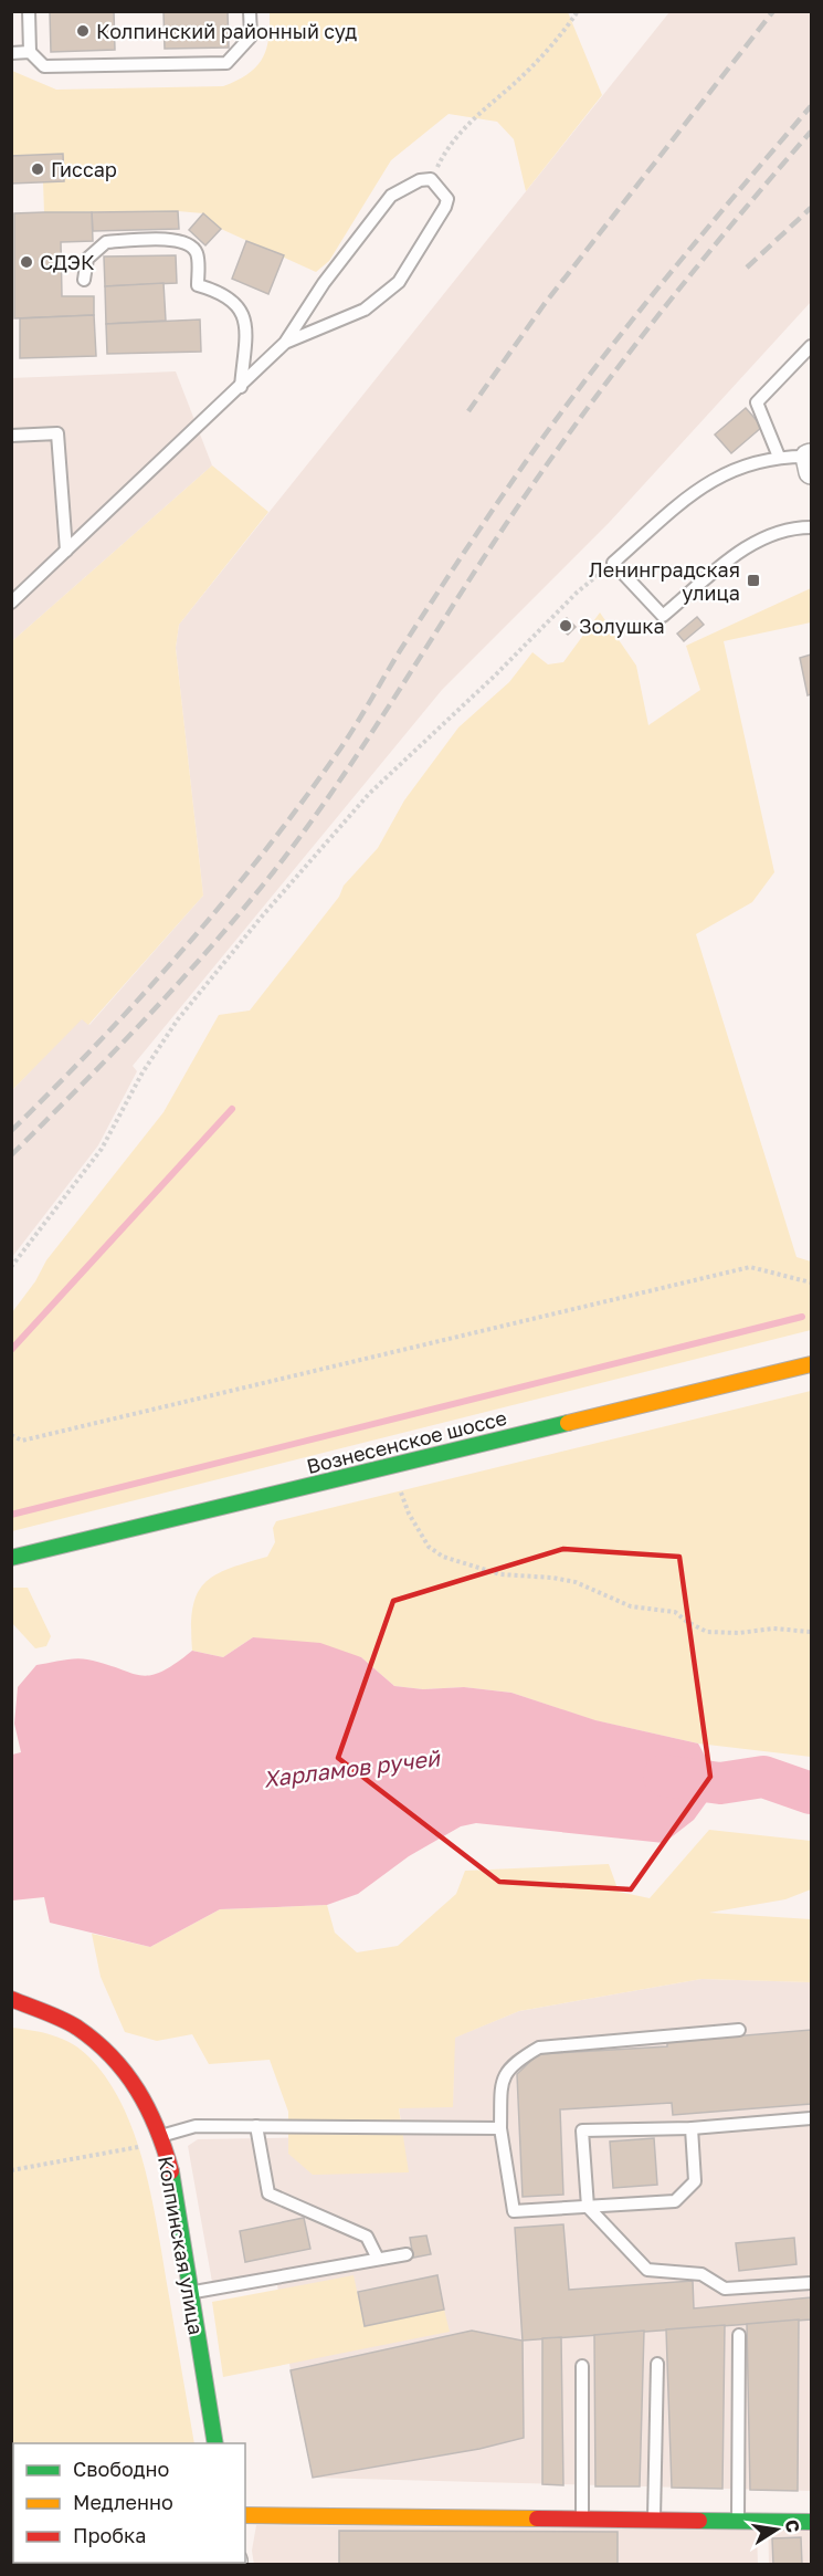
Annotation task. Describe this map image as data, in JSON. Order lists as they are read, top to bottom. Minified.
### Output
{"streets":{"street":["Вознесенское шоссе","Колпинская улица"]},"water":["Харламов ручей"],"places":{"other":["Колпинский районный суд","Гиссар","СДЭК","Золушка"],"transit":["Ленинградская улица"]},"legend":["Свободно","Медленно","Пробка"],"north":"right"}
